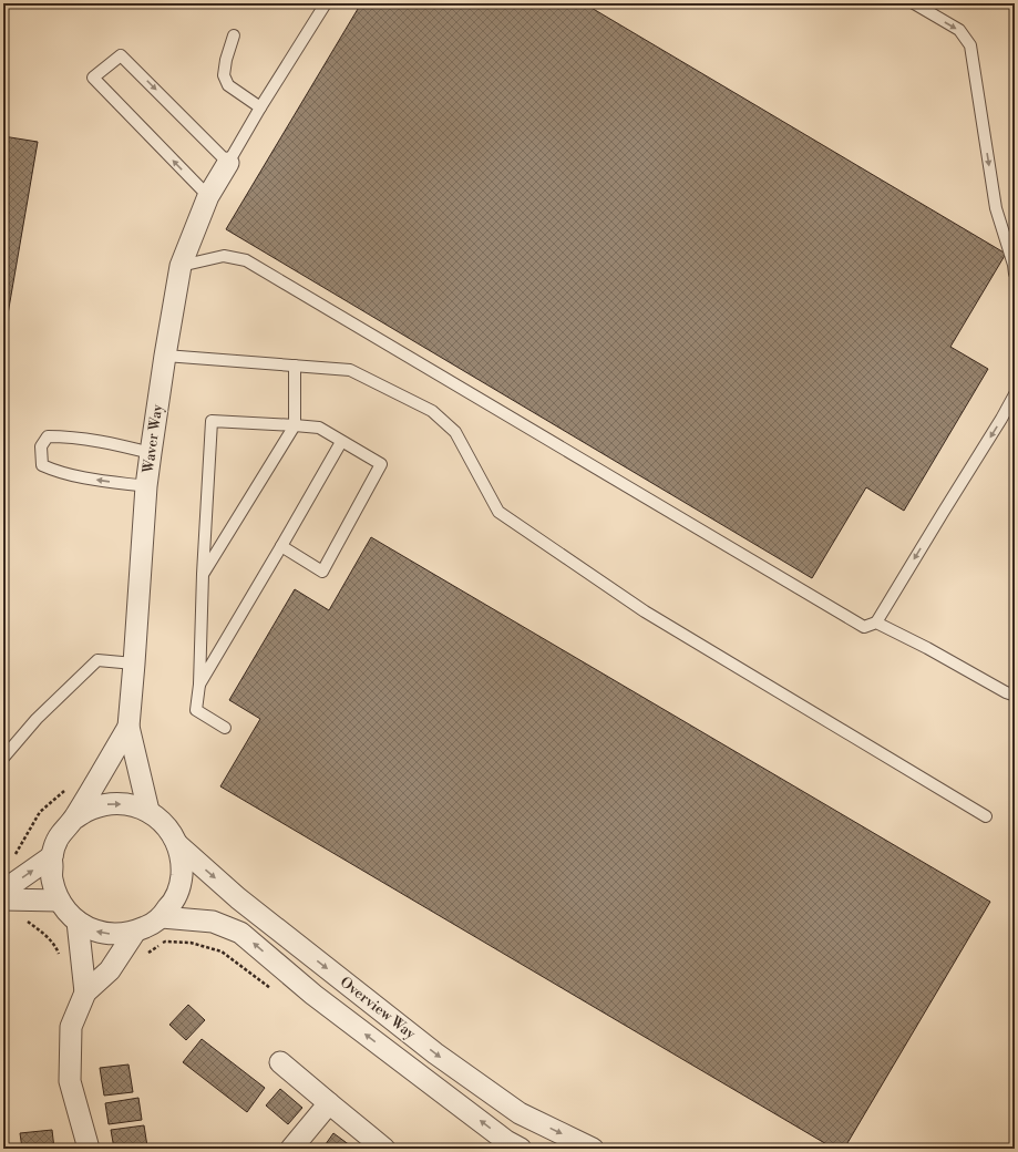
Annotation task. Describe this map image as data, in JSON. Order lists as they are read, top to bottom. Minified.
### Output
{"streets":{"street":["Waver Way","Overview Way"]},"crossings":[["Waver Way","Overview Way"]]}
